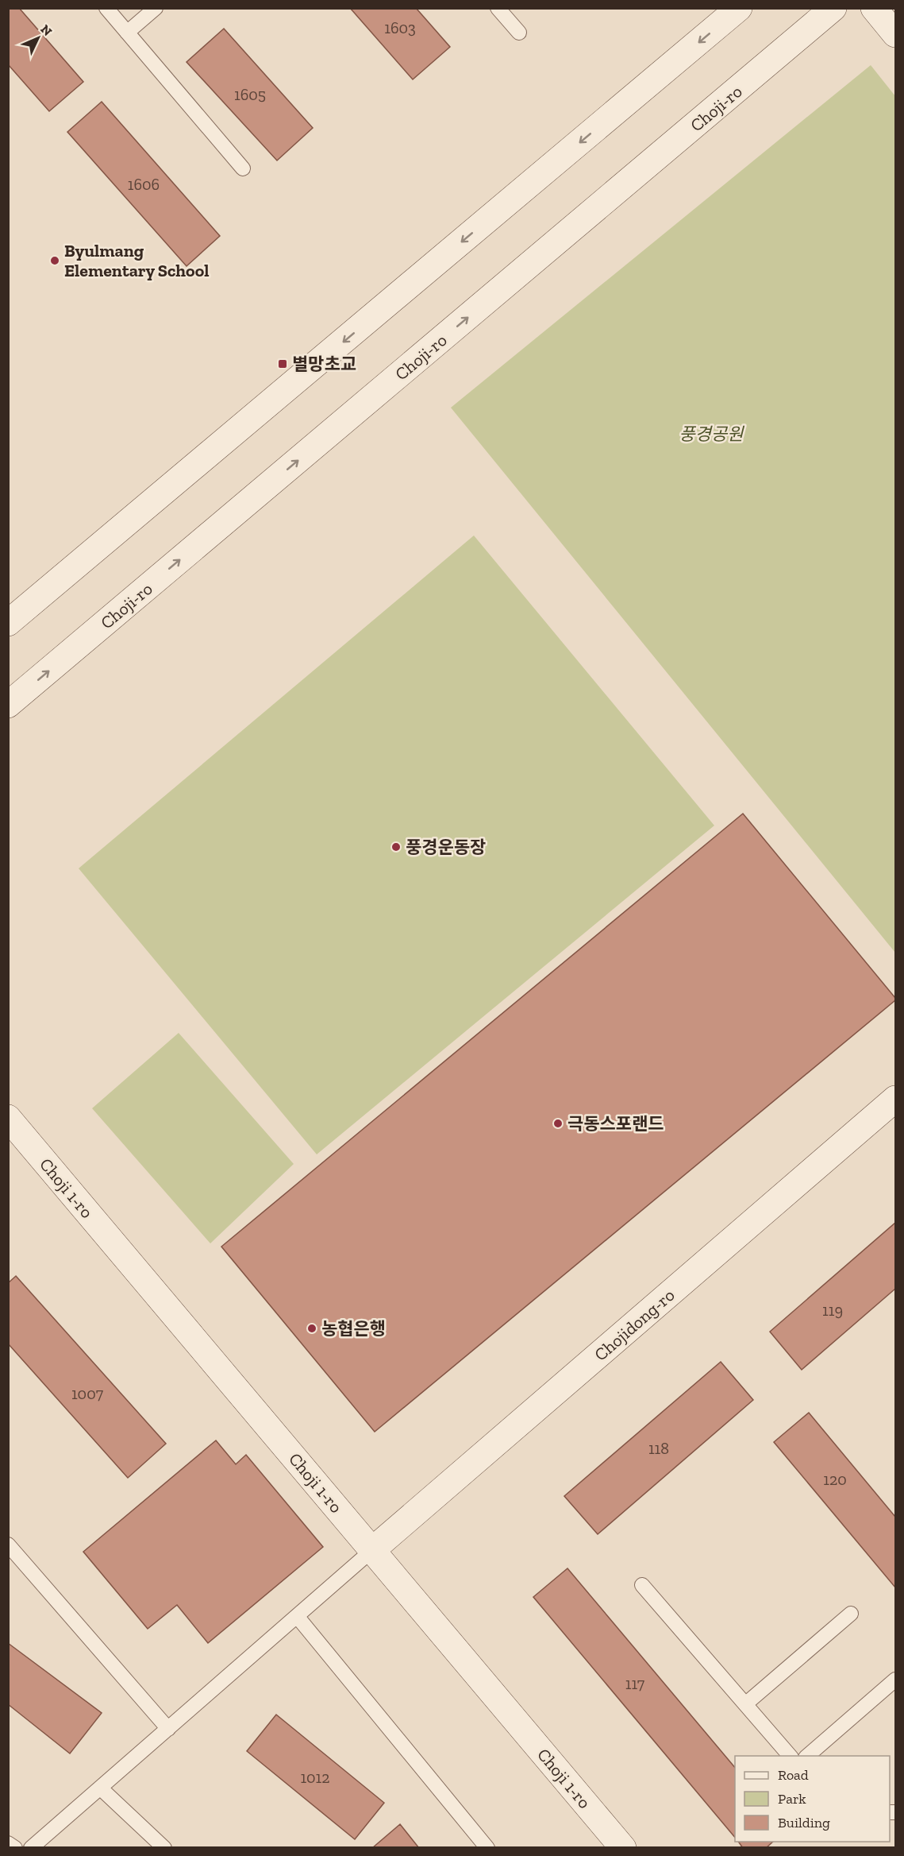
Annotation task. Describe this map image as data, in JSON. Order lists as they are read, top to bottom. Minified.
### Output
{"streets":{"street":["Choji-ro","Choji 1-ro","Chojidong-ro"]},"crossings":[["Choji 1-ro","Chojidong-ro"]],"parks":["풍경공원"],"places":{"other":["Byulmang Elementary School","풍경운동장","극동스포랜드","농협은행"],"transit":["별망초교"]},"house_numbers":["1603","1605","1606","119","1007","118","120","117","1012"],"legend":["Road","Park","Building"],"north":"top right"}
